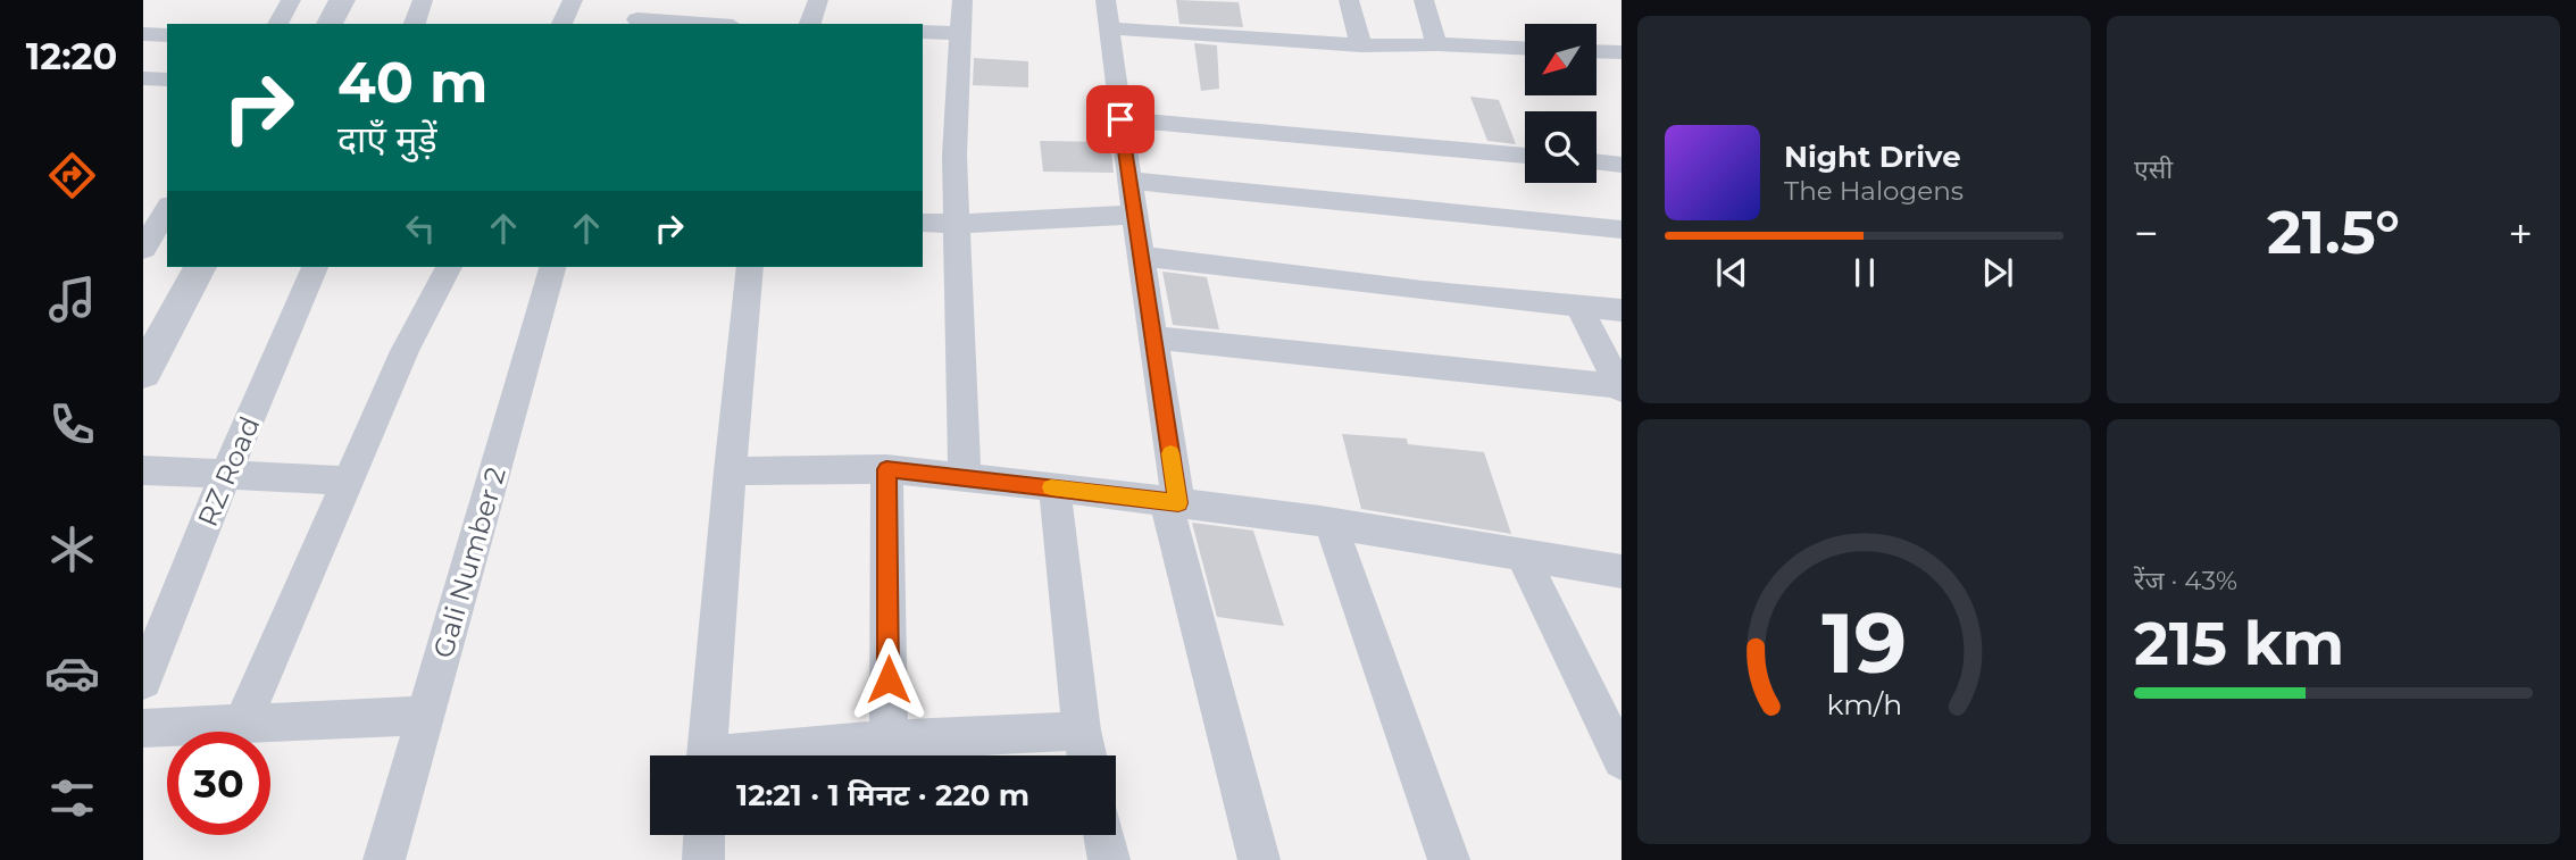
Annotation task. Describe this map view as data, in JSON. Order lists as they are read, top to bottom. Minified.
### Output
{"streets":{"street":["RZ Road","Gali Number 2"]},"north":"bottom left","page":{"tabs":"12:20","tile":["एसी",["रेंज · 43%","215 km"]],"turn":["40 m","दाएँ मुड़ें"],"song":["Night Drive","The Halogens"],"heat":["−","21.5°","+"],"limit":"30","trip":"12:21 · 1 मिनट · 220 m","gauge":["19","km/h"]}}
